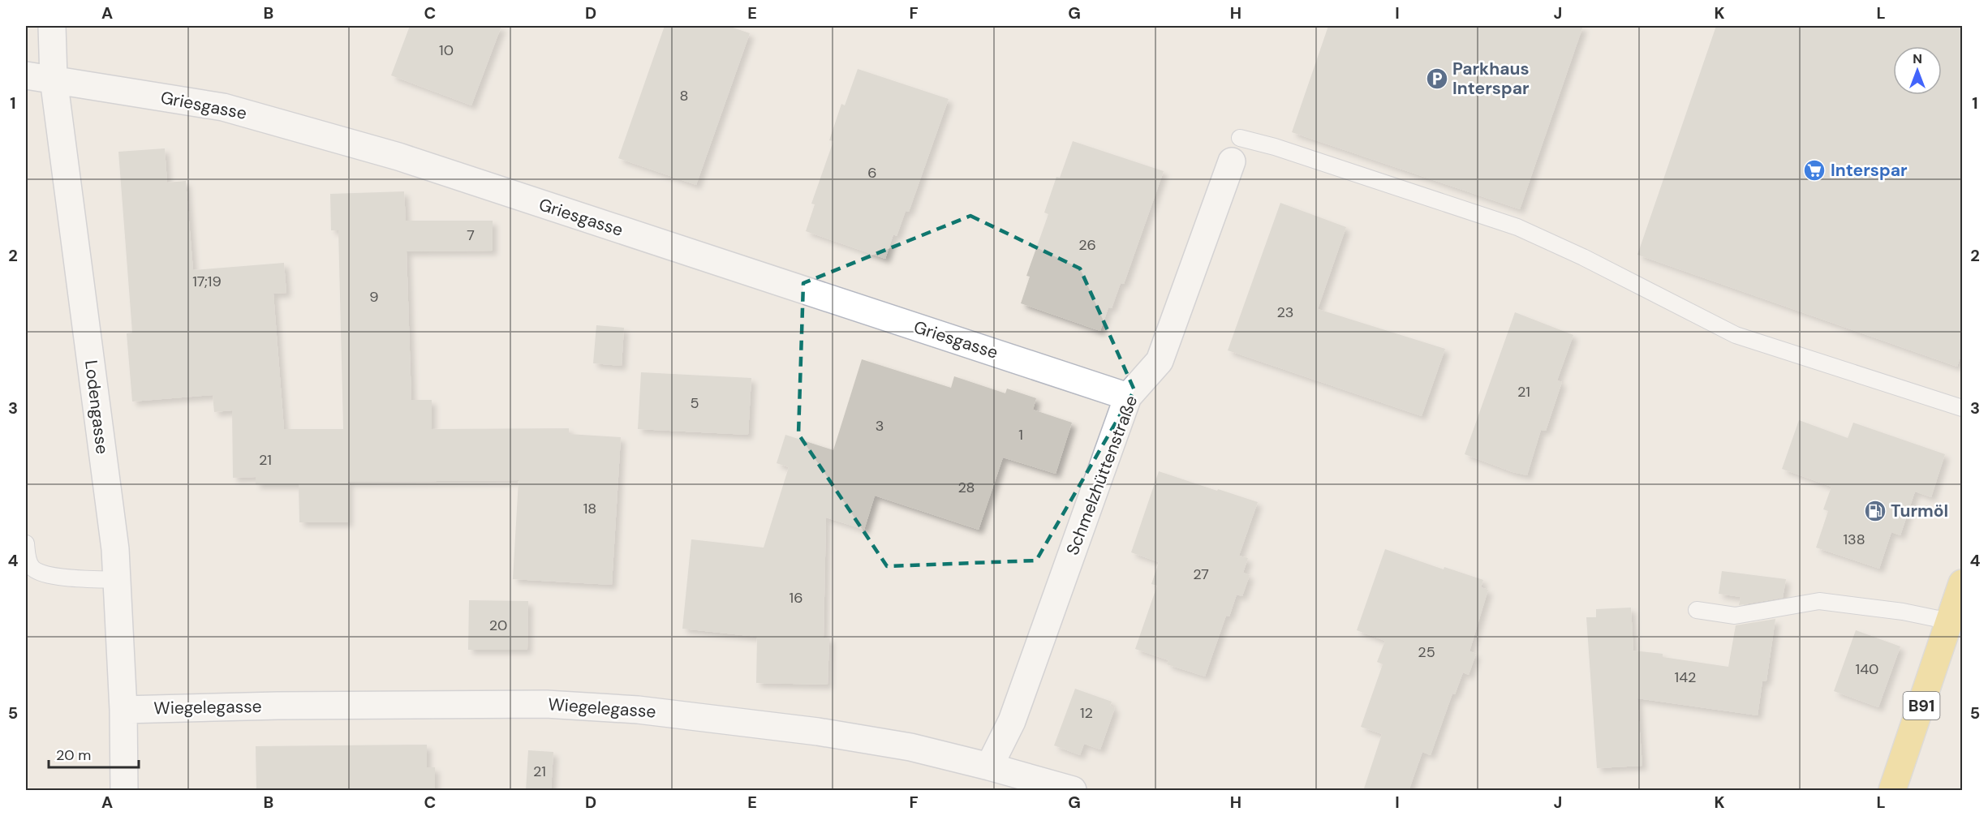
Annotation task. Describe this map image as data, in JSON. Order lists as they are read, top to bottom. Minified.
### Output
{"streets":{"main road":["B91"],"street":["Griesgasse","Lodengasse","Schmelzhüttenstraße","Wiegelegasse"]},"crossings":[["Griesgasse","Lodengasse"],["Griesgasse","Schmelzhüttenstraße"],["Lodengasse","Wiegelegasse"],["Schmelzhüttenstraße","Wiegelegasse"]],"places":{"parking":["Parkhaus Interspar"],"supermarket":["Interspar"],"fuel station":["Turmöl"]},"house_numbers":["10","8","6","7","26","17;19","9","23","21","5","3","1","21","28","18","138","27","16","20","25","140","142","12","21"],"scale_bar":"20 m","north":"top","grid":{"columns":["A","B","C","D","E","F","G","H","I","J","K","L"],"rows":["1","2","3","4","5"]}}
